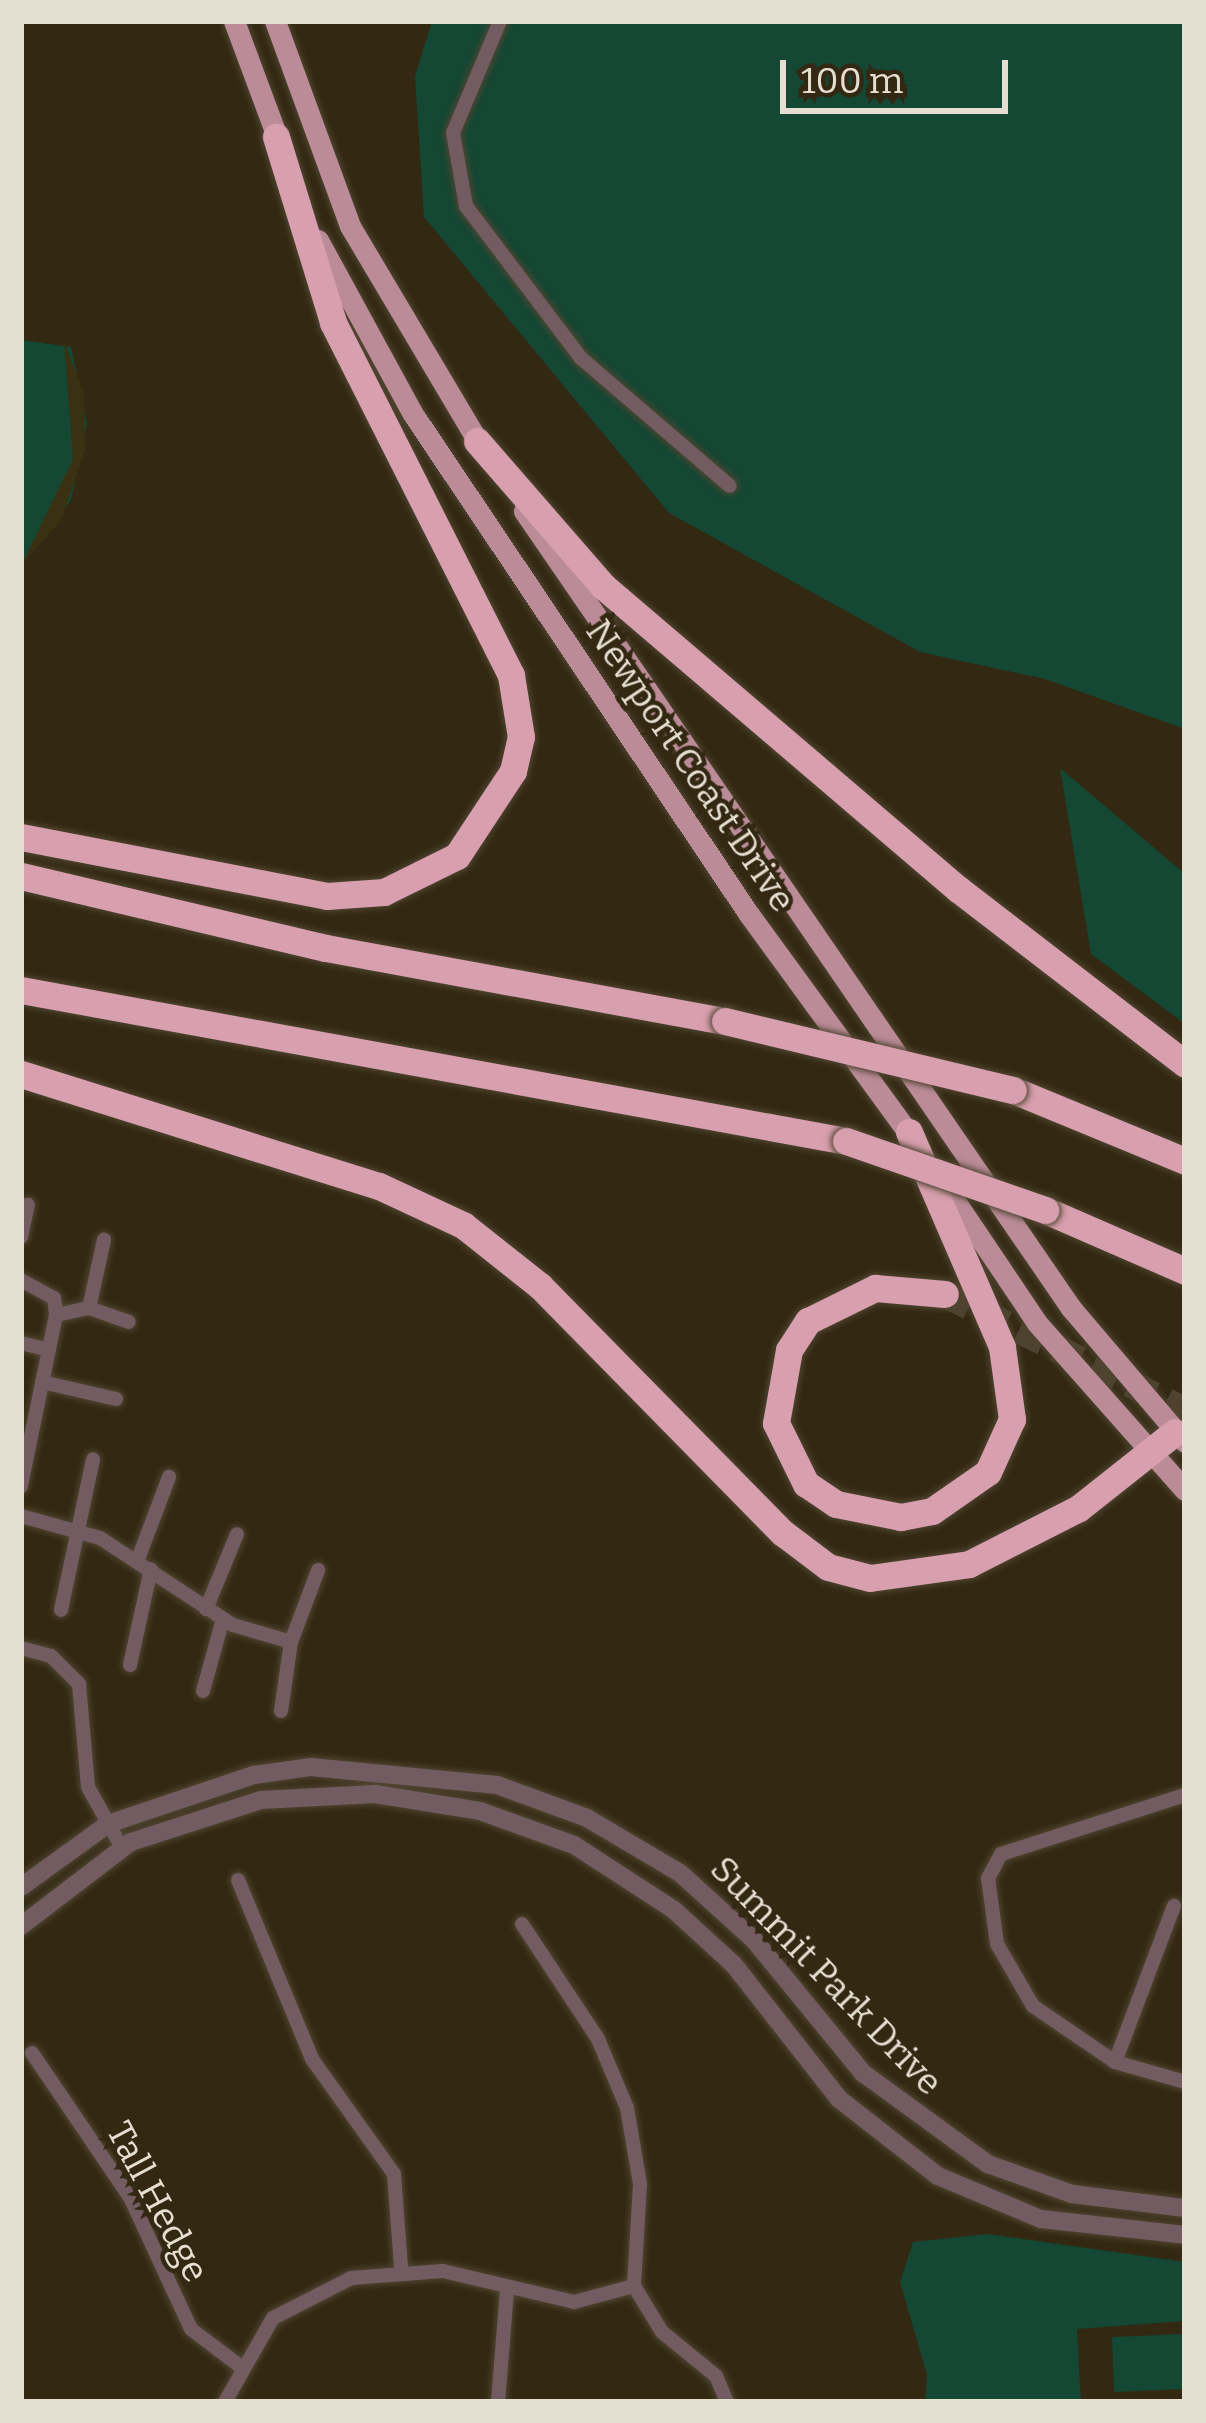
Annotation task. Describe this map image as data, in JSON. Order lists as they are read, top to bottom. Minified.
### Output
{"streets":{"main road":["Newport Coast Drive"],"street":["Summit Park Drive","Tall Hedge"]},"scale_bar":"100 m"}
